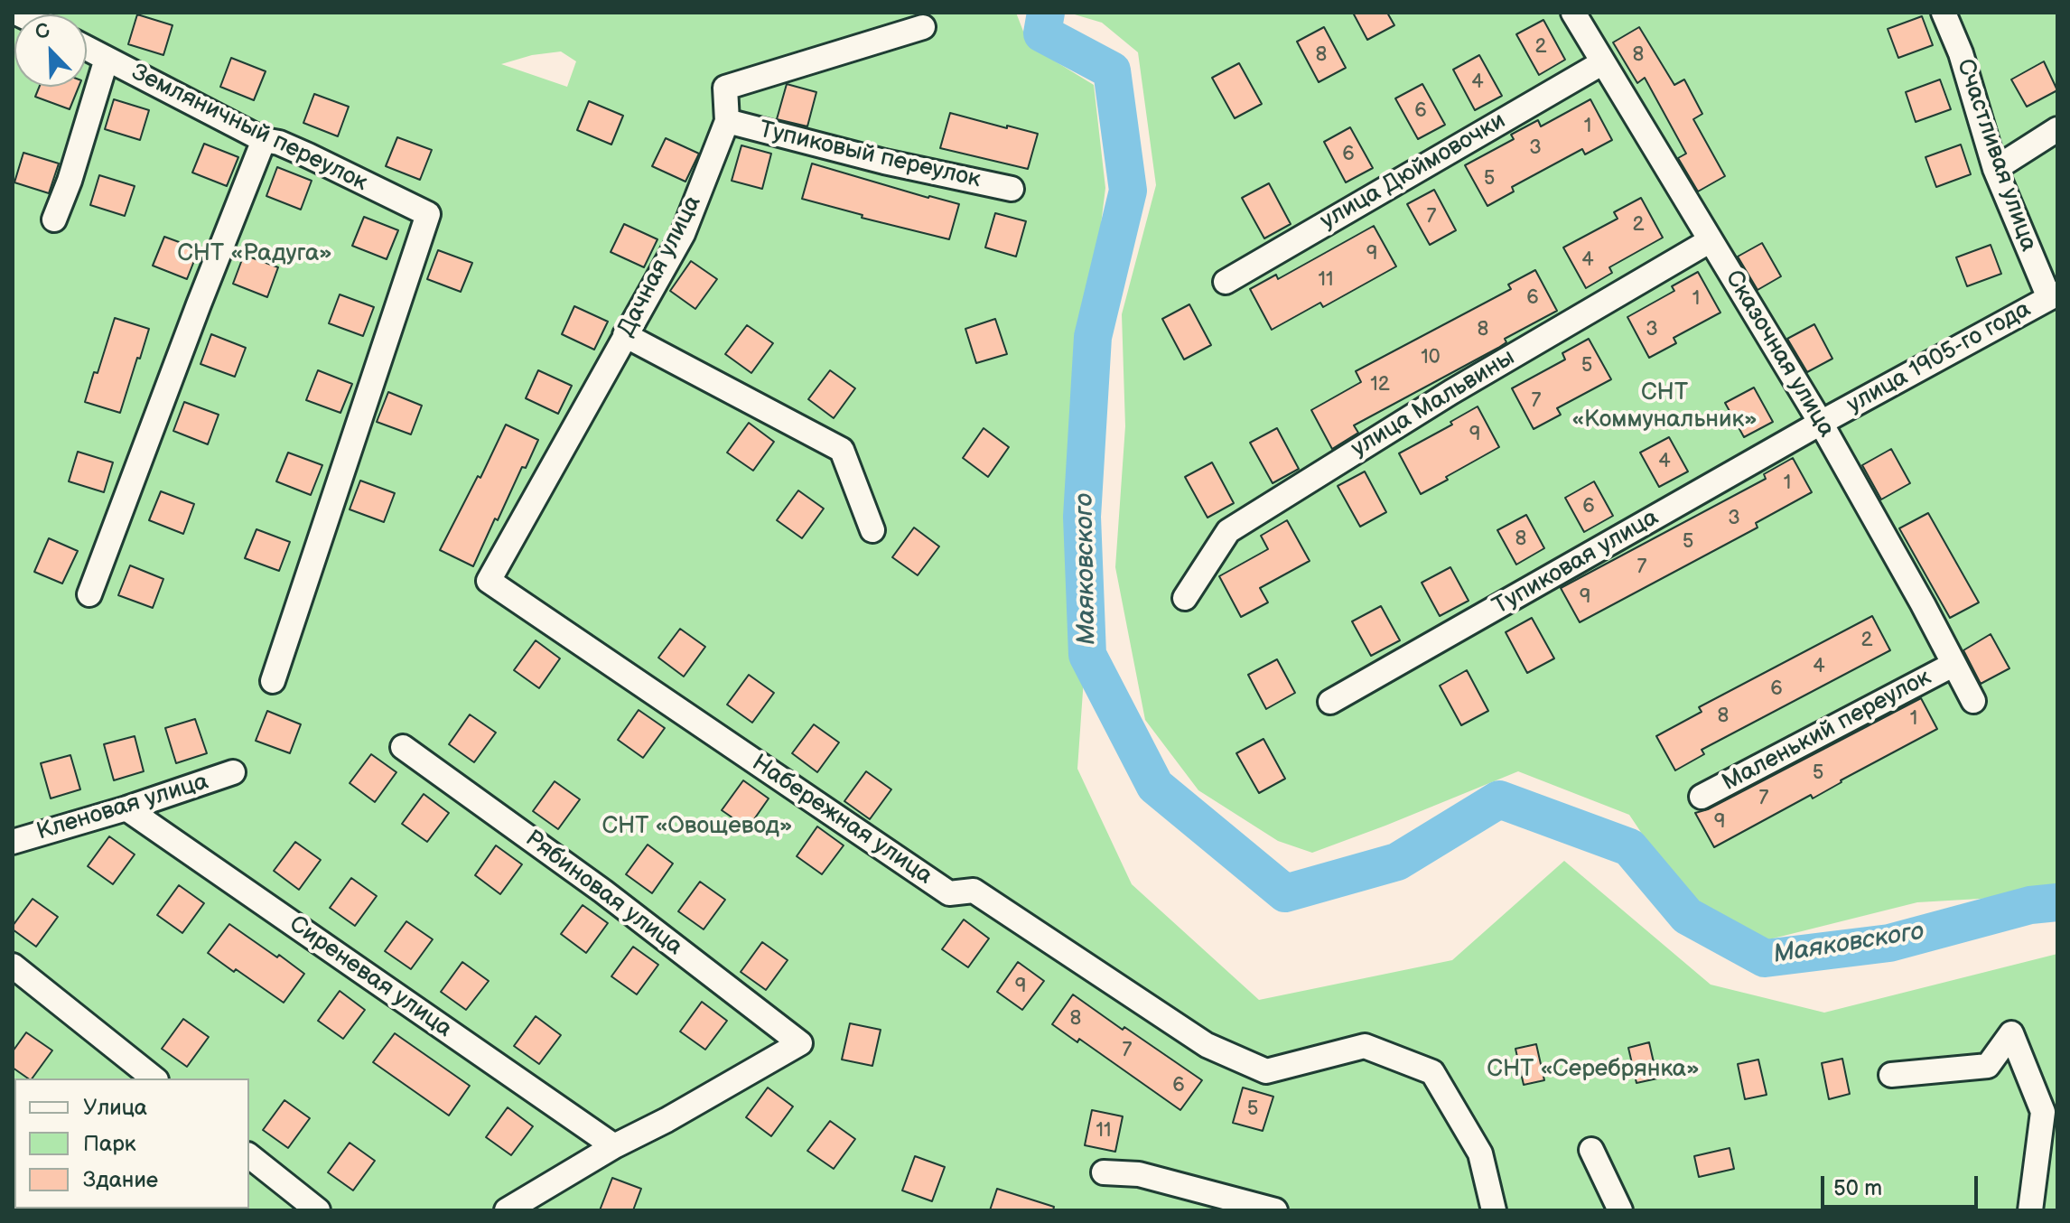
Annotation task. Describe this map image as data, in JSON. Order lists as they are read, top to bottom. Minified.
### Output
{"streets":{"street":["Земляничный переулок","Тупиковый переулок","Счастливая улица","улица Дюймовочки","Дачная улица","Сказочная улица","улица 1905-го года","улица Мальвины","Тупиковая улица","Маленький переулок","Кленовая улица","Набережная улица","Рябиновая улица","Сиреневая улица"]},"crossings":[["Тупиковый переулок","Дачная улица"],["Счастливая улица","улица 1905-го года"],["улица Дюймовочки","Сказочная улица"],["Дачная улица","Набережная улица"],["Сказочная улица","улица 1905-го года"],["Сказочная улица","улица Мальвины"],["Сказочная улица","Тупиковая улица"],["Сказочная улица","Маленький переулок"],["улица 1905-го года","Тупиковая улица"],["Кленовая улица","Сиреневая улица"],["Рябиновая улица","Сиреневая улица"]],"water":["Маяковского"],"parks":["СНТ «Радуга»","СНТ «Коммунальник»","СНТ «Овощевод»","СНТ «Серебрянка»"],"house_numbers":["2","8","8","4","6","1","3","6","5","7","2","9","4","11","6","1","8","3","10","5","12","7","9","4","1","6","3","8","5","7","9","2","4","6","8","1","5","7","9","9","8","7","6","5","11"],"legend":["Улица","Парк","Здание"],"scale_bar":"50 m","north":"top left"}
